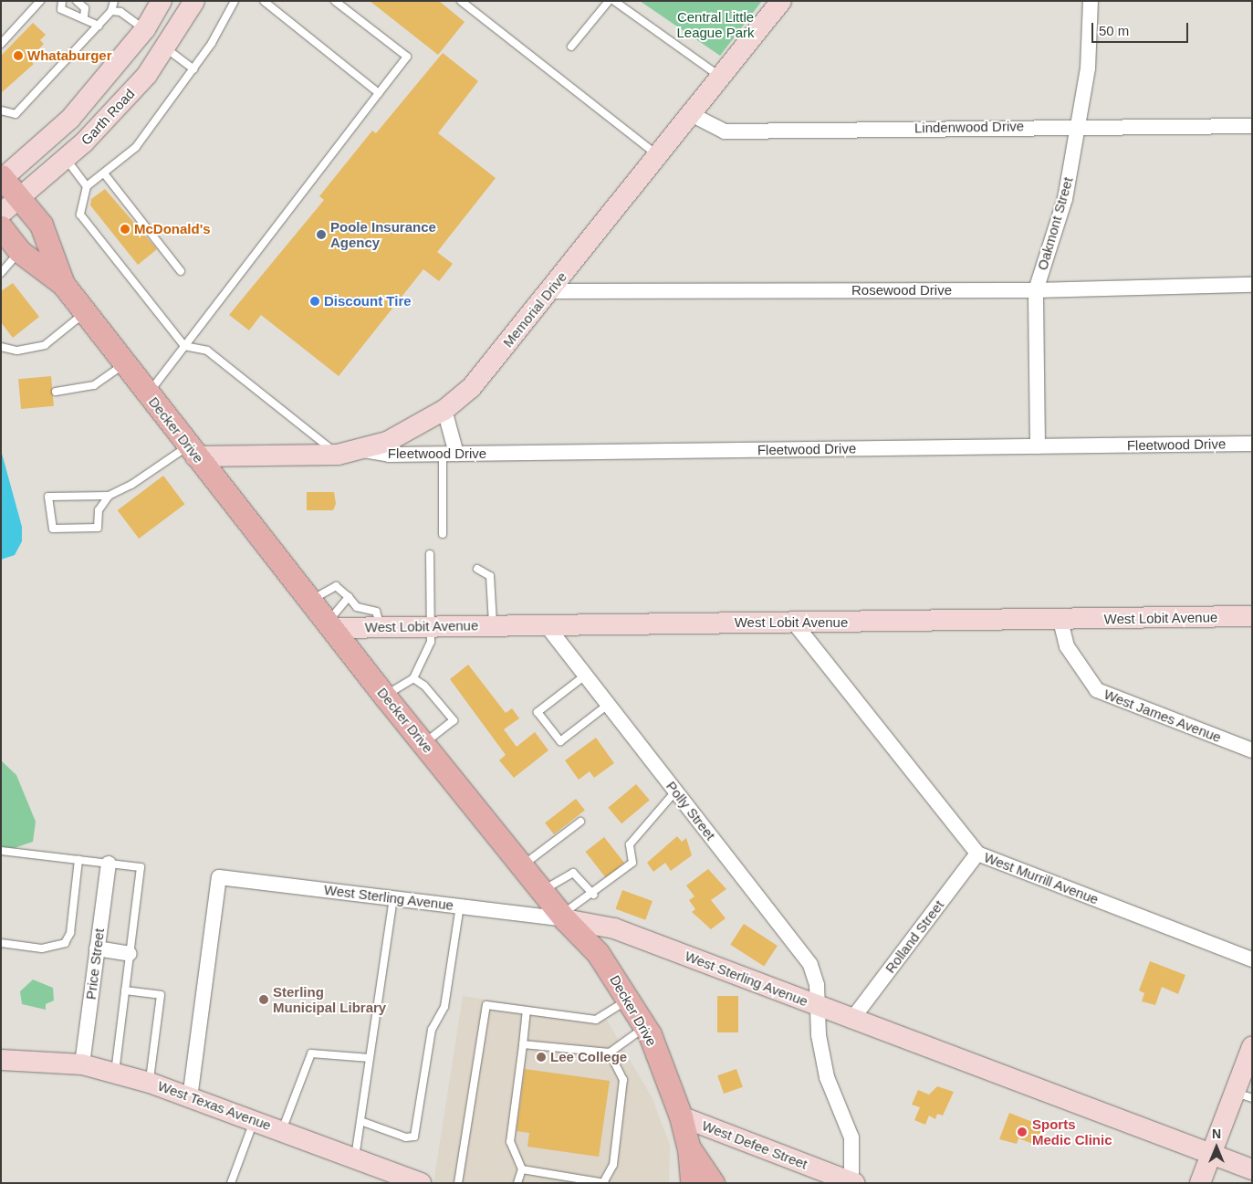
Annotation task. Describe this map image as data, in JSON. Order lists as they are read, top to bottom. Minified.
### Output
{"streets":{"main road":["Decker Drive"],"street":["Garth Road","Lindenwood Drive","Oakmont Street","Rosewood Drive","Memorial Drive","Fleetwood Drive","West Lobit Avenue","West James Avenue","Polly Street","West Murrill Avenue","West Sterling Avenue","Rolland Street","Price Street","West Texas Avenue","West Defee Street"]},"crossings":[["Garth Road","Decker Drive"],["Lindenwood Drive","Oakmont Street"],["Lindenwood Drive","Memorial Drive"],["Oakmont Street","Rosewood Drive"],["Oakmont Street","Fleetwood Drive"],["Rosewood Drive","Memorial Drive"],["Memorial Drive","Decker Drive"],["Memorial Drive","Fleetwood Drive"],["Decker Drive","West Lobit Avenue"],["Decker Drive","West Sterling Avenue"],["Decker Drive","West Defee Street"],["West Lobit Avenue","West James Avenue"],["West Lobit Avenue","Polly Street"],["West Lobit Avenue","West Murrill Avenue"],["Polly Street","West Sterling Avenue"],["Polly Street","West Defee Street"],["West Murrill Avenue","Rolland Street"],["West Sterling Avenue","Rolland Street"],["West Sterling Avenue","West Texas Avenue"],["Price Street","West Texas Avenue"]],"parks":["Central Little League Park"],"places":["Whataburger","McDonald's","Poole Insurance Agency","Discount Tire","Sterling Municipal Library","Lee College","Sports Medic Clinic"],"scale_bar":"50 m","north":"top"}
